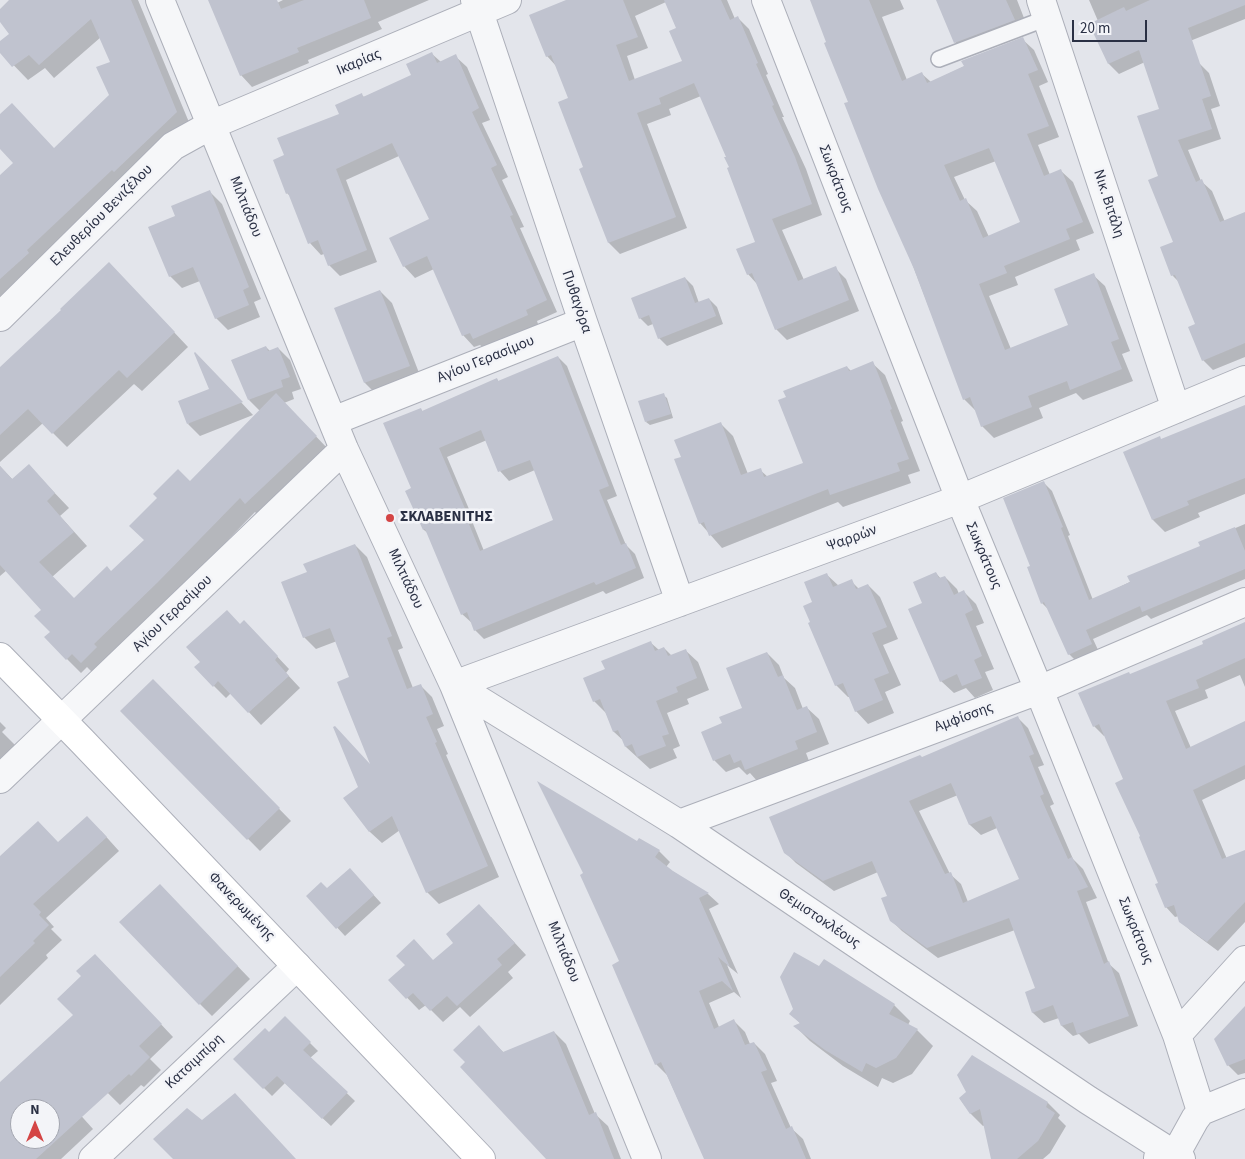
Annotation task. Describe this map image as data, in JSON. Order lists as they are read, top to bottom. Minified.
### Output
{"streets":{"street":["Ικαρίας","Σωκράτους","Νικ. Βιτάλη","Μιλτιάδου","Ελευθερίου Βενιζέλου","Πυθαγόρα","Αγίου Γερασίμου","Ψαρρών","Αμφίσσης","Φανερωμένης","Θεμιστοκλέους","Κατσιμπίρη"]},"crossings":[["Ικαρίας","Μιλτιάδου"],["Ικαρίας","Ελευθερίου Βενιζέλου"],["Ικαρίας","Πυθαγόρα"],["Σωκράτους","Ψαρρών"],["Σωκράτους","Αμφίσσης"],["Νικ. Βιτάλη","Ψαρρών"],["Μιλτιάδου","Ελευθερίου Βενιζέλου"],["Μιλτιάδου","Αγίου Γερασίμου"],["Μιλτιάδου","Ψαρρών"],["Μιλτιάδου","Θεμιστοκλέους"],["Πυθαγόρα","Αγίου Γερασίμου"],["Πυθαγόρα","Ψαρρών"],["Αγίου Γερασίμου","Φανερωμένης"],["Ψαρρών","Θεμιστοκλέους"],["Αμφίσσης","Θεμιστοκλέους"],["Φανερωμένης","Κατσιμπίρη"]],"places":["ΣΚΛΑΒΕΝΙΤΗΣ"],"scale_bar":"20 m","north":"top"}
